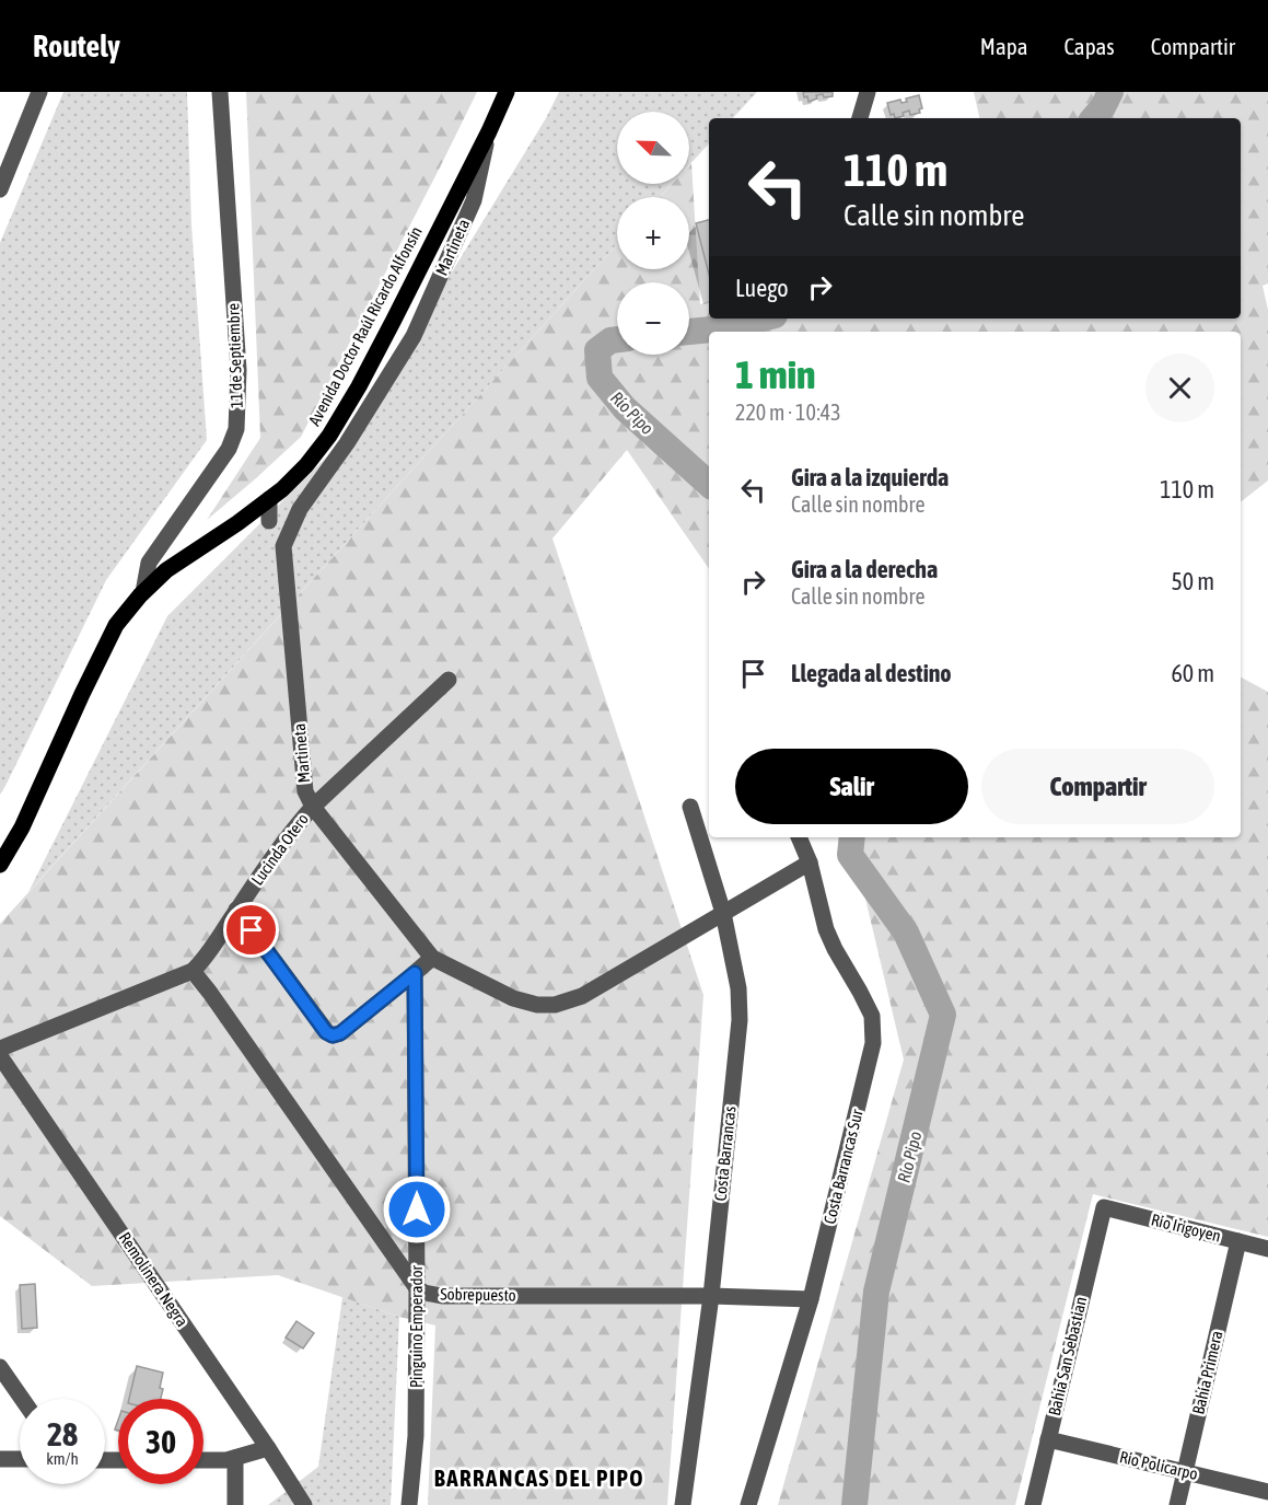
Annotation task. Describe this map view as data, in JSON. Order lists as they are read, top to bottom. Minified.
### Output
{"streets":{"main road":["Avenida Doctor Raúl Ricardo Alfonsín"],"street":["Martineta","11 de Septiembre","Lucinda Otero","Costa Barrancas","Costa Barrancas Sur","Río Irigoyen","Remolinera Negra","Sobrepuesto","Pinguino Emperador","Bahía San Sebastian","Bahía Primera","Río Policarpo"]},"crossings":[["Martineta","Avenida Doctor Raúl Ricardo Alfonsín"],["Martineta","Lucinda Otero"],["Martineta","Costa Barrancas"],["Martineta","Costa Barrancas Sur"],["Avenida Doctor Raúl Ricardo Alfonsín","11 de Septiembre"],["Lucinda Otero","Sobrepuesto"],["Costa Barrancas","Sobrepuesto"],["Costa Barrancas Sur","Sobrepuesto"],["Río Irigoyen","Bahía San Sebastian"],["Río Irigoyen","Bahía Primera"],["Sobrepuesto","Pinguino Emperador"],["Bahía San Sebastian","Río Policarpo"],["Bahía Primera","Río Policarpo"]],"districts":["BARRANCAS DEL PIPO"],"water":["Río Pipo"],"north":"top left","page":{"header":"Routely","nav":["Mapa","Capas","Compartir"],"map_buttons":["+","−"],"turn":["110 m","Calle sin nombre"],"then":"Luego","heading":["1 min","220 m · 10:43"],"list":[{"name":"Gira a la izquierda","note":"Calle sin nombre","value":"110 m"},{"name":"Gira a la derecha","note":"Calle sin nombre","value":"50 m"},{"name":"Llegada al destino","value":"60 m"}],"buttons":["Salir","Compartir"],"speed":"28 km/h","limit":"30"}}
